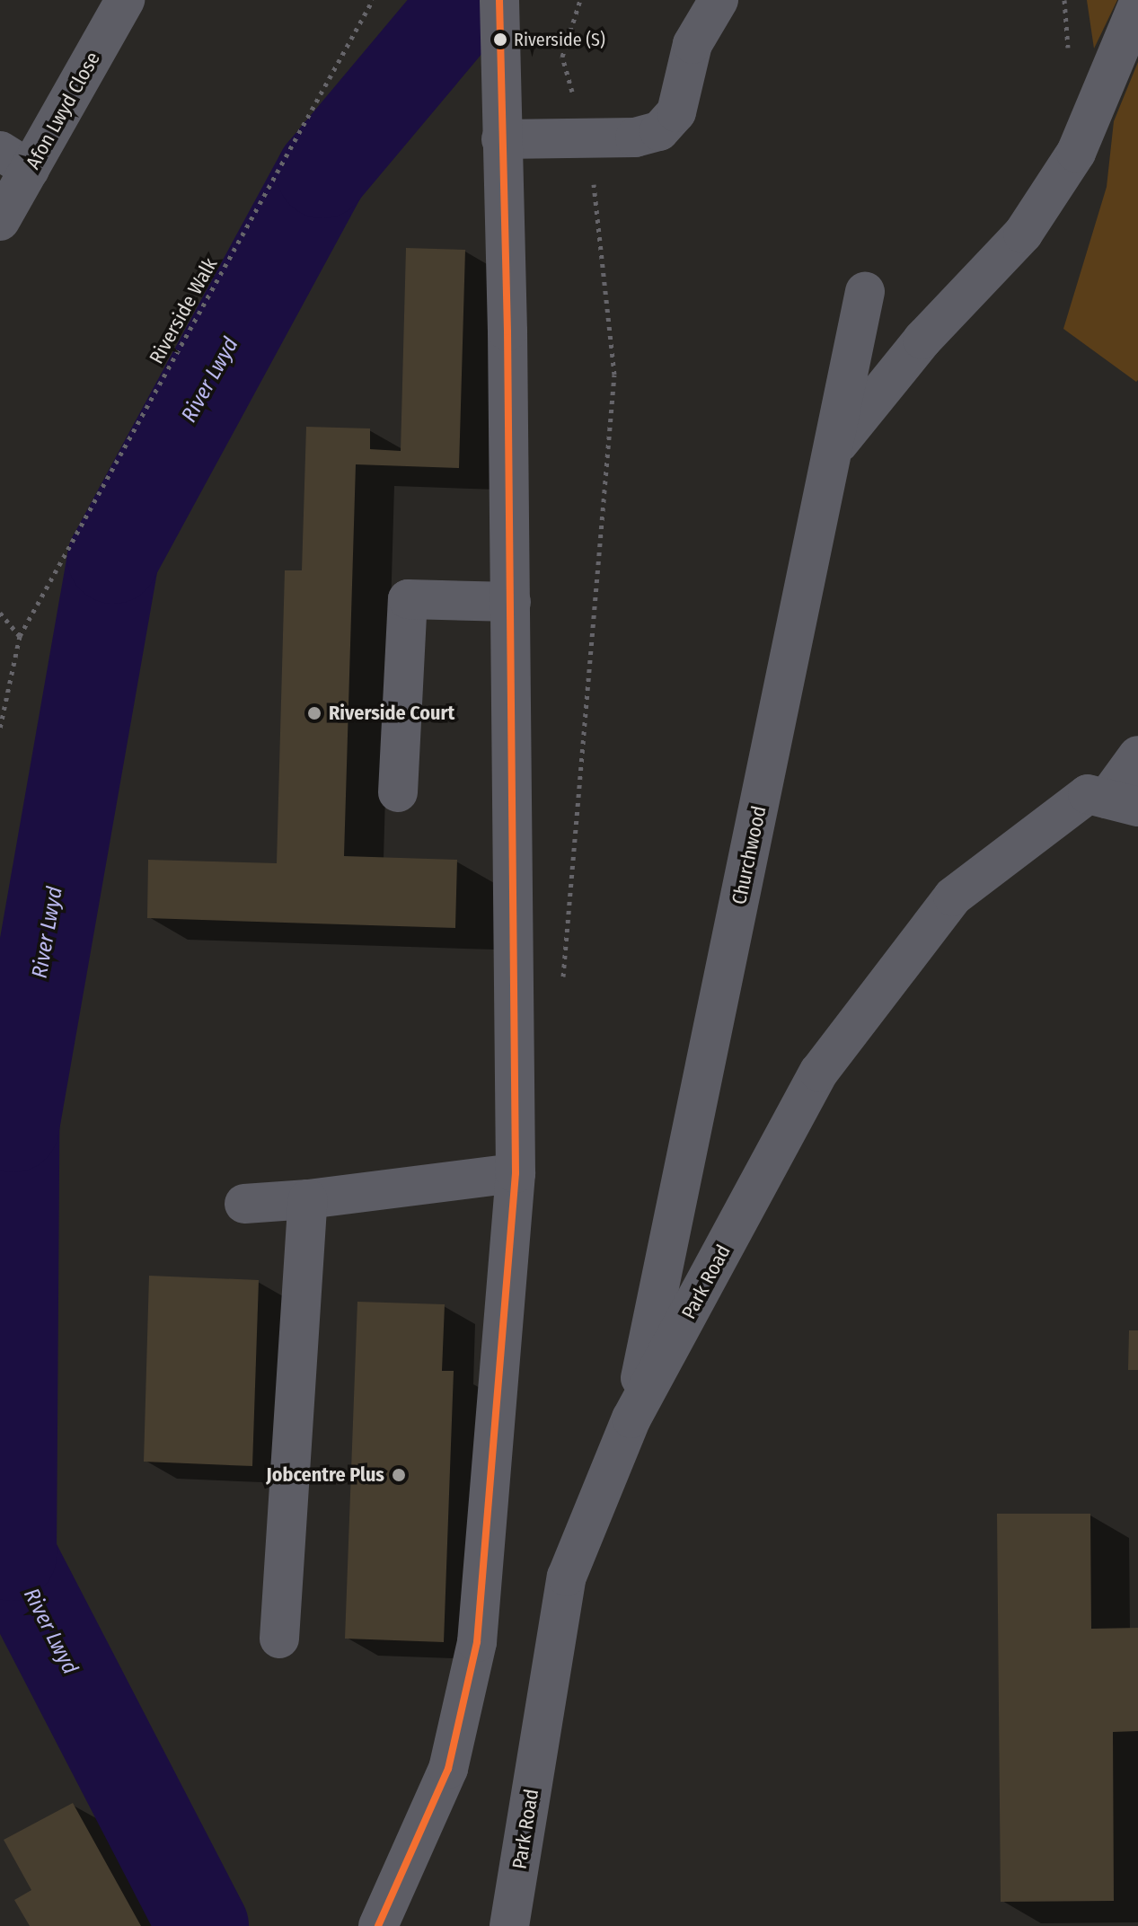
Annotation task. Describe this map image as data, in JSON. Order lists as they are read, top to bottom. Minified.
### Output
{"streets":{"street":["Afon Lwyd Close","Churchwood","Park Road"],"path":["Riverside Walk"]},"crossings":[["Churchwood","Park Road"]],"water":["River Lwyd"],"places":["Riverside (S)","Riverside Court","Jobcentre Plus"]}
